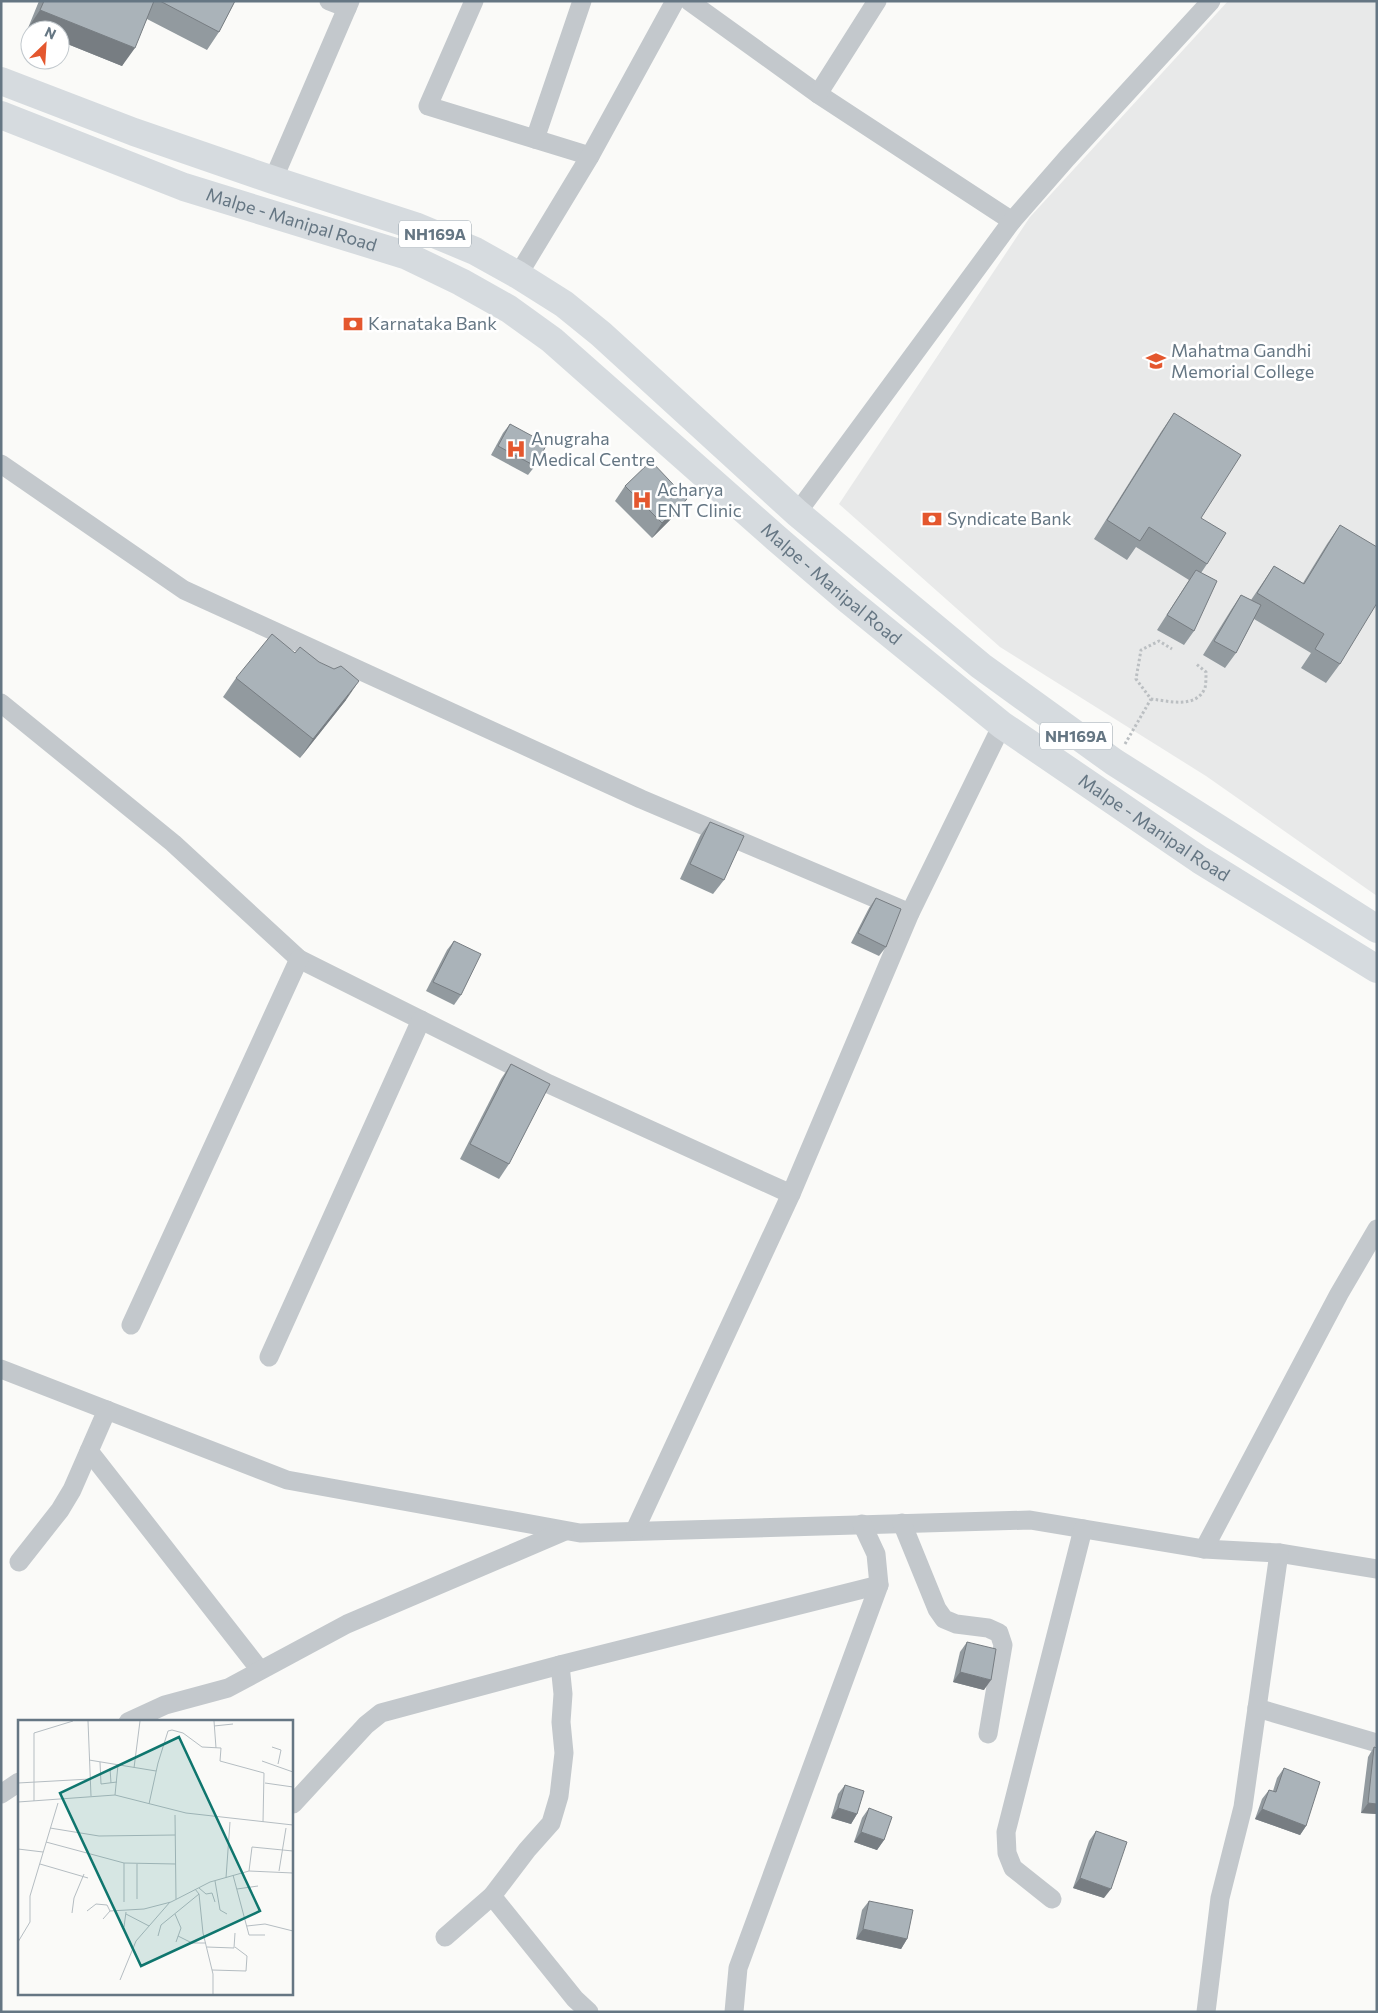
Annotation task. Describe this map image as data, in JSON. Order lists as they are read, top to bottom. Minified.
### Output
{"streets":{"highway":["Malpe - Manipal Road","NH169A"]},"places":{"bank":["Karnataka Bank","Syndicate Bank"],"school or university":["Mahatma Gandhi Memorial College"],"hospital":["Anugraha Medical Centre","Acharya ENT Clinic"]},"north":"top right"}
